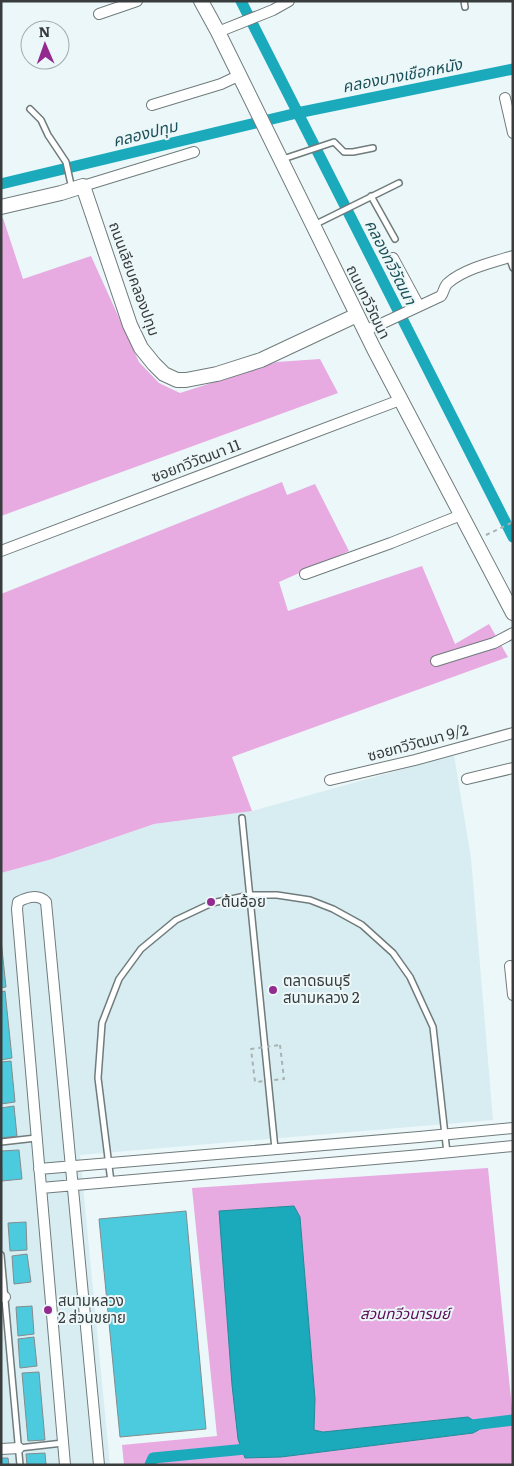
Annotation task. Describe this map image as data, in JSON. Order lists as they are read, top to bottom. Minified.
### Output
{"streets":{"main road":["ถนนเลียบคลองปทุม","ถนนทวีวัฒนา"],"street":["ซอยทวีวัฒนา 11","ซอยทวีวัฒนา 9/2"]},"crossings":[["ถนนเลียบคลองปทุม","ถนนทวีวัฒนา"],["ถนนทวีวัฒนา","ซอยทวีวัฒนา 11"]],"water":["คลองบางเชือกหนัง","คลองปทุม","คลองทวีวัฒนา"],"parks":["สวนทวีวนารมย์"],"places":["ต้นอ้อย","ตลาดธนบุรี สนามหลวง 2","สนามหลวง 2 ส่วนขยาย"],"north":"top"}
